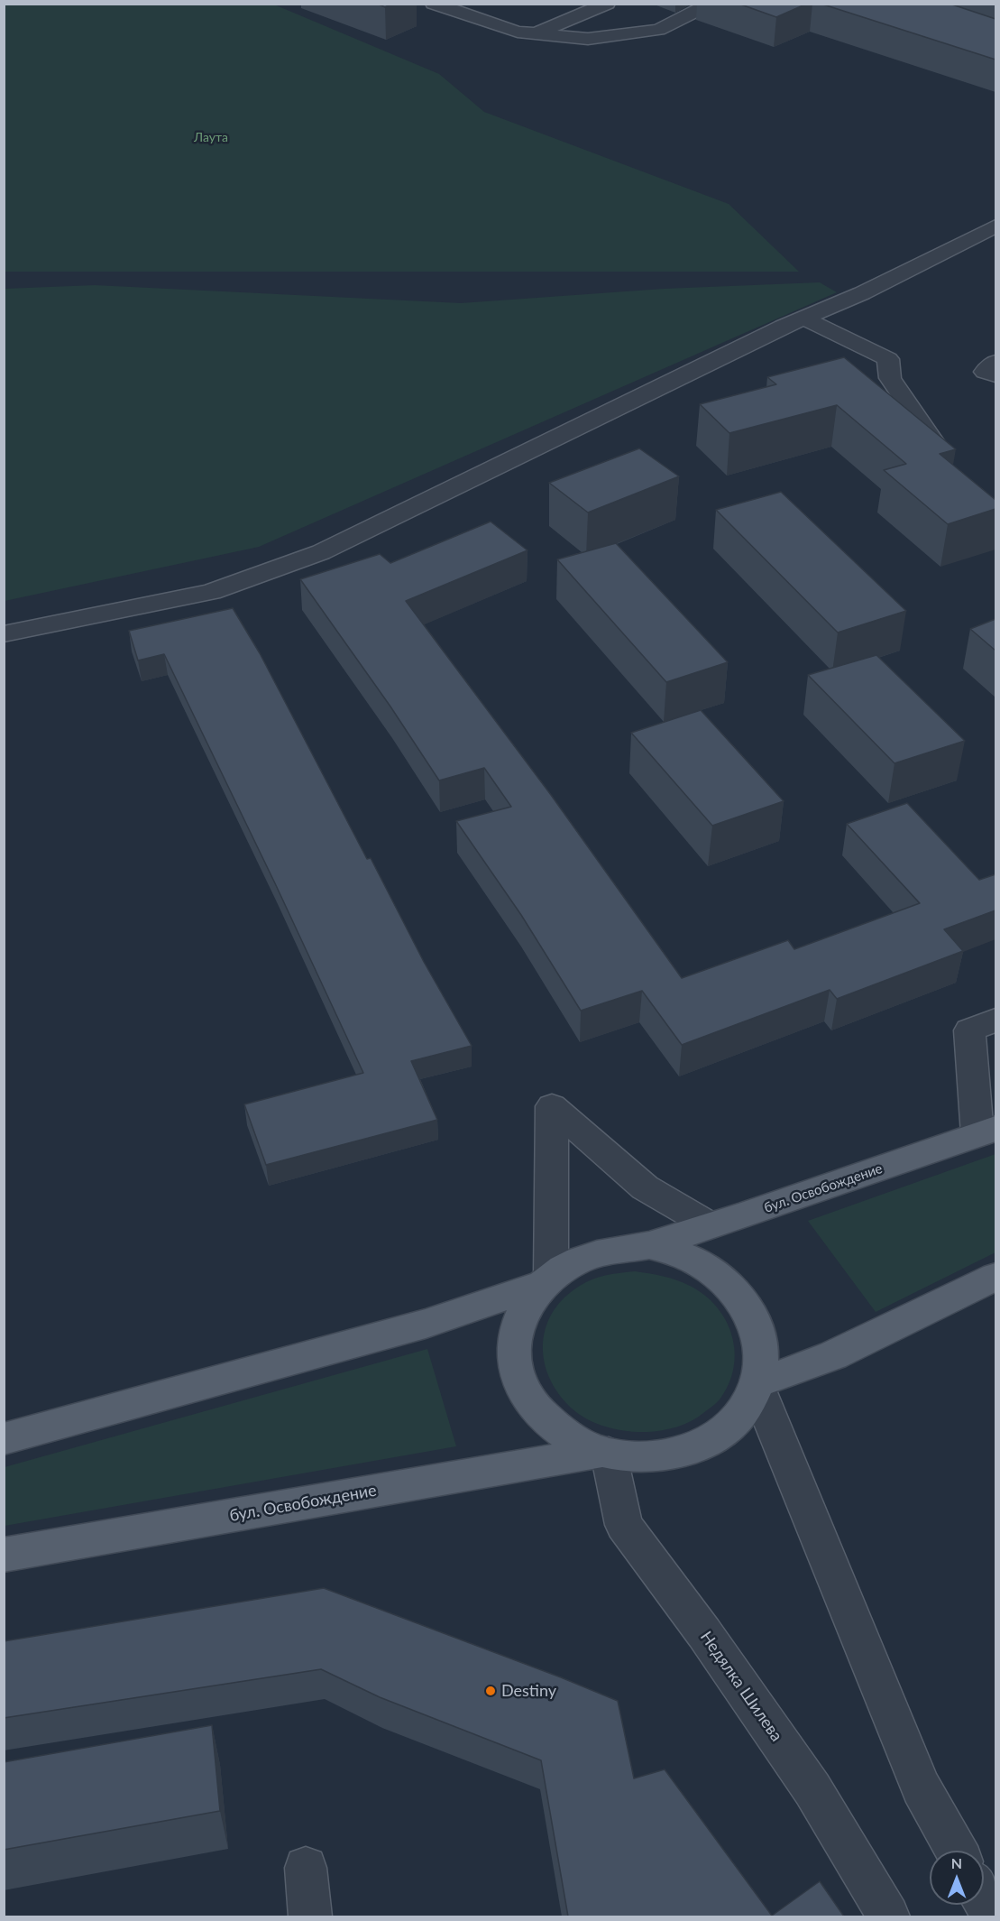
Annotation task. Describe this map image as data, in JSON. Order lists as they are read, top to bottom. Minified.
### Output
{"streets":{"main road":["бул. Освобождение"],"street":["Недялка Шилева"]},"crossings":[["бул. Освобождение","Недялка Шилева"]],"parks":["Лаута"],"places":["Destiny"],"north":"top"}
